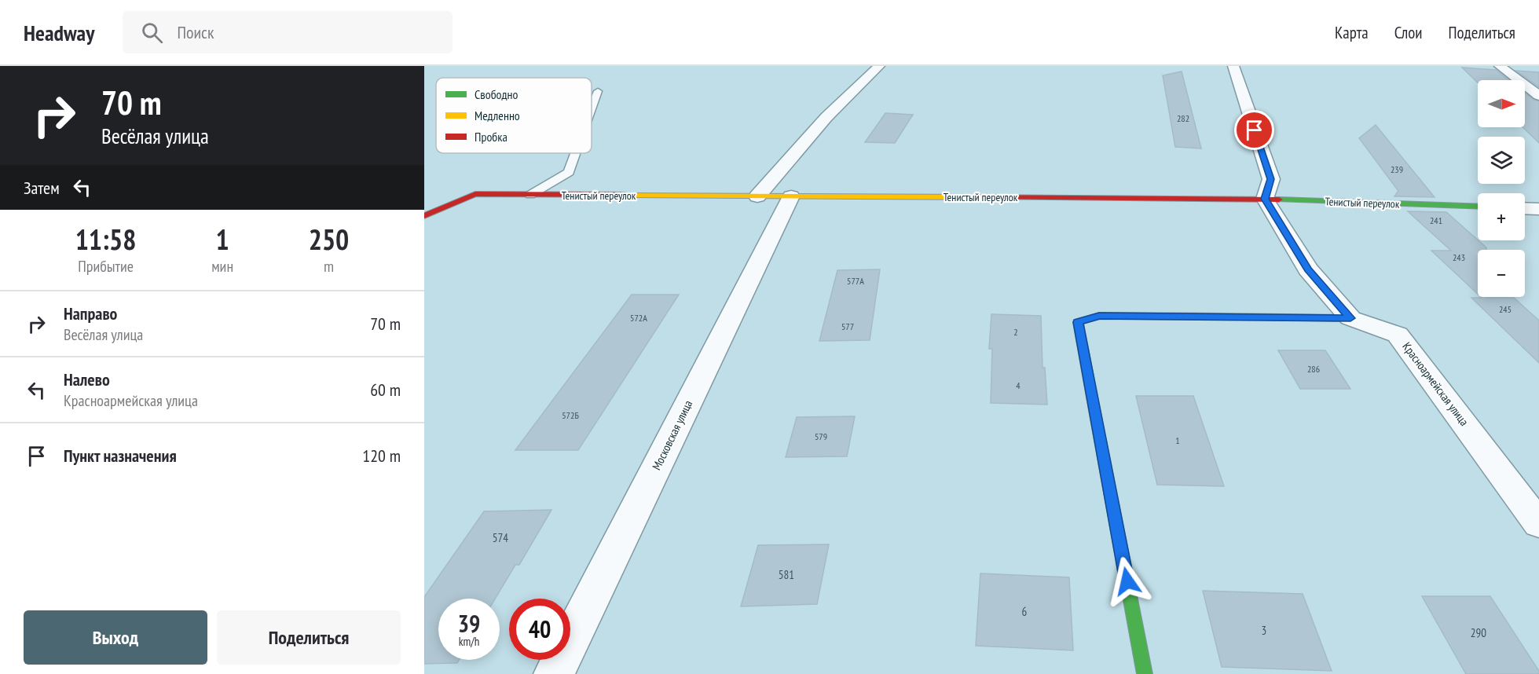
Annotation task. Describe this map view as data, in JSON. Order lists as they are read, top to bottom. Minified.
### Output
{"streets":{"street":["Тенистый переулок","Красноармейская улица","Московская улица"]},"crossings":[["Тенистый переулок","Красноармейская улица"],["Тенистый переулок","Московская улица"]],"house_numbers":["282","239","241","243","577А","245","572А","577","2","286","4","572Б","579","1","574","581","6","3","290"],"legend":["Свободно","Медленно","Пробка"],"north":"right","page":{"header":"Headway","search":"Поиск","nav":["Карта","Слои","Поделиться"],"turn":["70 m","Весёлая улица"],"map_buttons":["+","−"],"then":"Затем","eta":["11:58","Прибытие","1","мин","250","m"],"list":[{"name":"Направо","note":"Весёлая улица","value":"70 m"},{"name":"Налево","note":"Красноармейская улица","value":"60 m"},{"name":"Пункт назначения","value":"120 m"}],"speed":"39 km/h","limit":"40","buttons":["Выход","Поделиться"]}}
